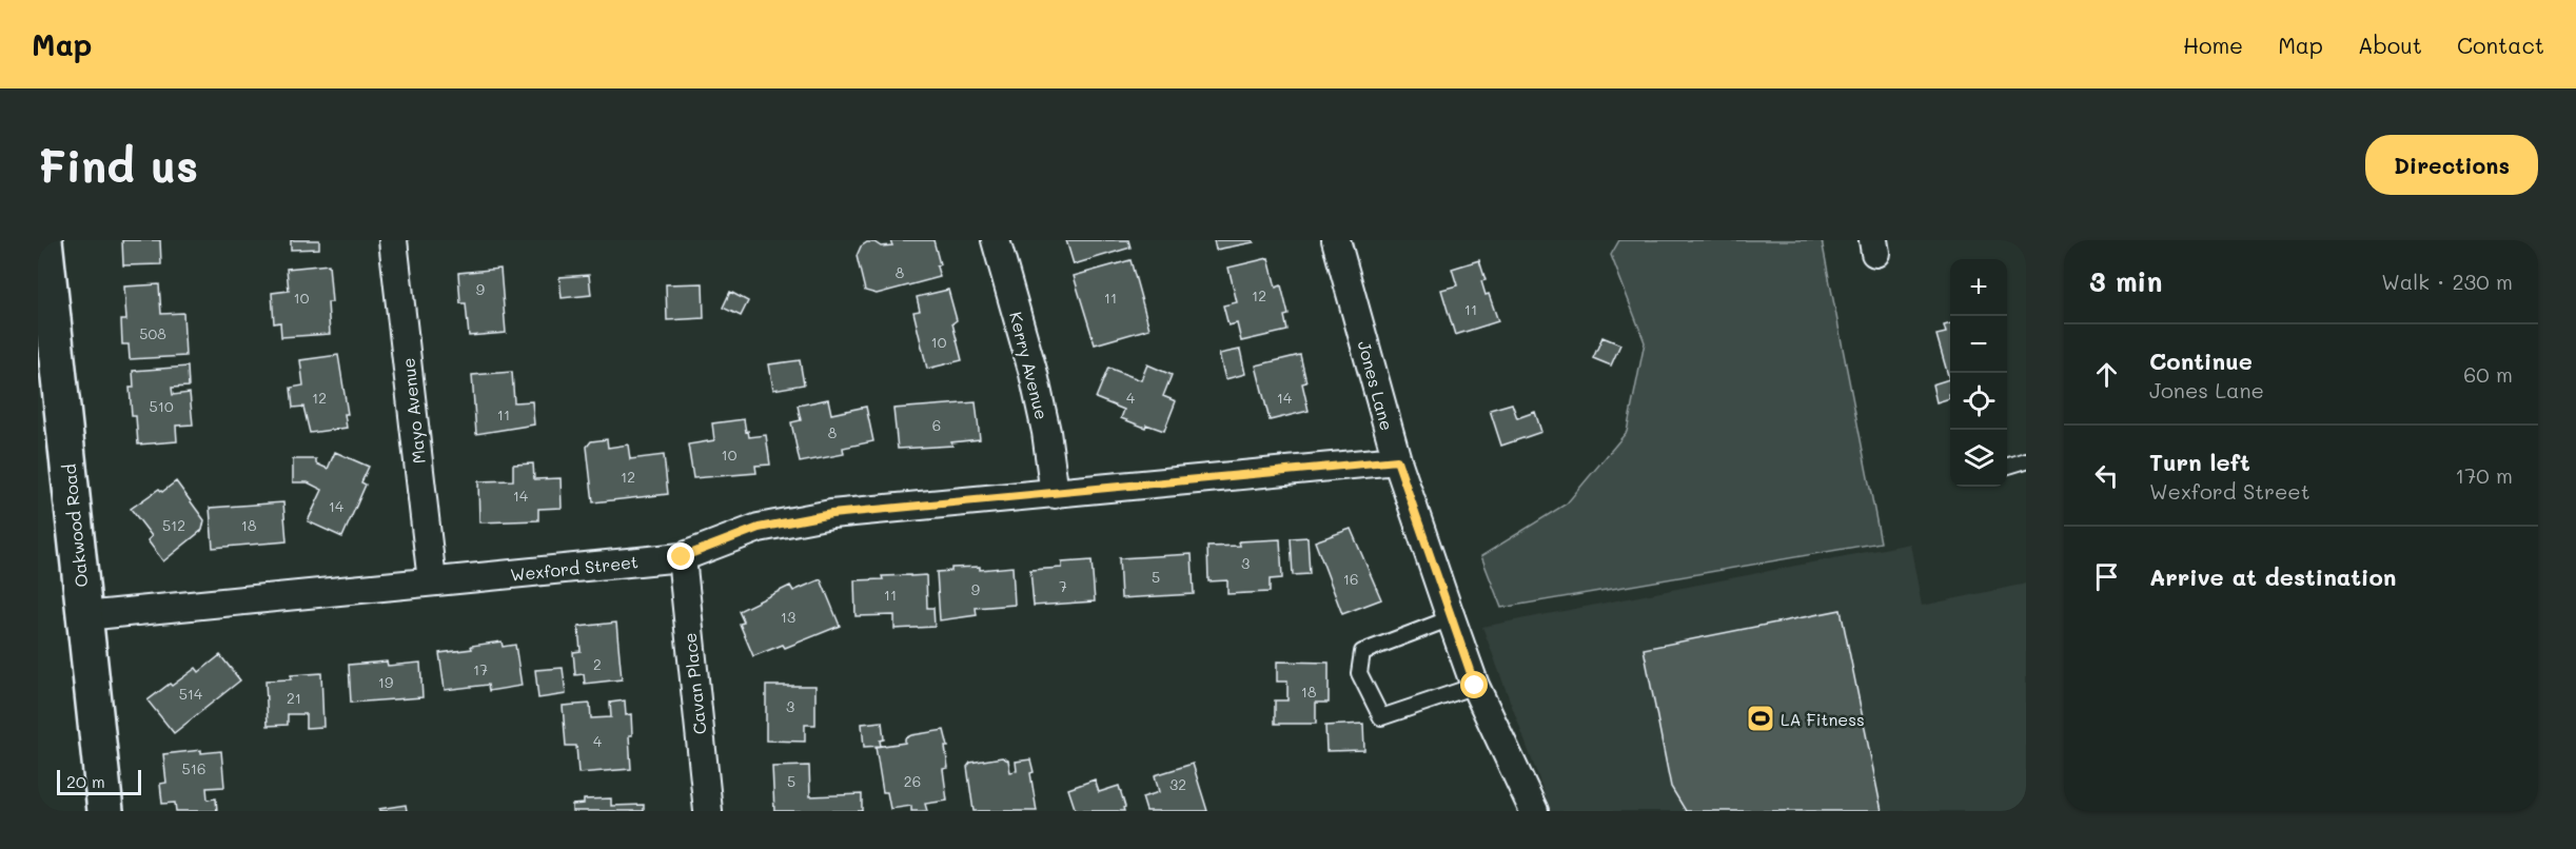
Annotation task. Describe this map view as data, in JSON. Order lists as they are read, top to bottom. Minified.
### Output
{"streets":{"main road":["Oakwood Road"],"street":["Kerry Avenue","Jones Lane","Mayo Avenue","Wexford Street","Cavan Place"]},"crossings":[["Kerry Avenue","Wexford Street"],["Jones Lane","Wexford Street"],["Mayo Avenue","Wexford Street"],["Oakwood Road","Wexford Street"],["Wexford Street","Cavan Place"]],"places":{"sports":["LA Fitness"]},"house_numbers":["8","9","12","10","11","11","508","10","12","4","14","510","11","6","8","10","12","14","14","512","18","3","5","16","7","9","11","13","2","17","19","18","514","21","3","4","516","5","26","32"],"scale_bar":"20 m","page":{"header":"Map","nav":["Home","Map","About","Contact"],"buttons":"Directions","title":"Find us","heading":["3 min","Walk · 230 m"],"map_buttons":["+","−"],"list":[["Continue","Jones Lane","60 m"],["Turn left","Wexford Street","170 m"],"Arrive at destination"],"scale":"20 m"}}
